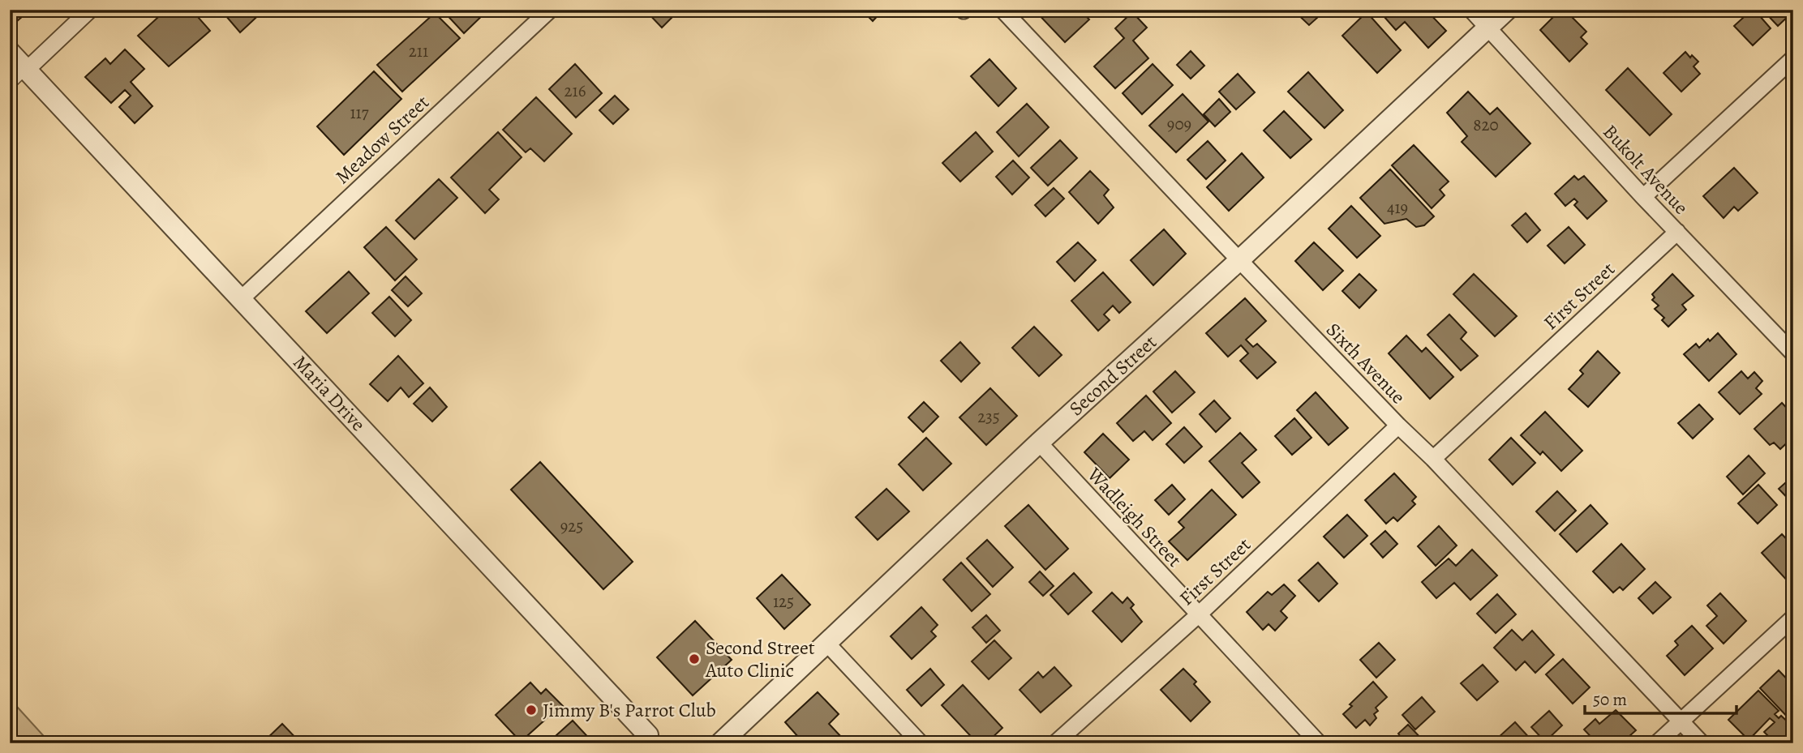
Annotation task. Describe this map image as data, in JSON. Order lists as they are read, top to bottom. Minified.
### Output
{"streets":{"street":["Meadow Street","Bukolt Avenue","First Street","Sixth Avenue","Second Street","Maria Drive","Wadleigh Street"]},"crossings":[["Meadow Street","Maria Drive"],["Bukolt Avenue","First Street"],["Bukolt Avenue","Second Street"],["First Street","Sixth Avenue"],["First Street","Wadleigh Street"],["Sixth Avenue","Second Street"],["Second Street","Wadleigh Street"]],"places":["Second Street Auto Clinic","Jimmy B's Parrot Club"],"house_numbers":["211","216","117","909","820","419","235","925","125"],"scale_bar":"50 m"}
